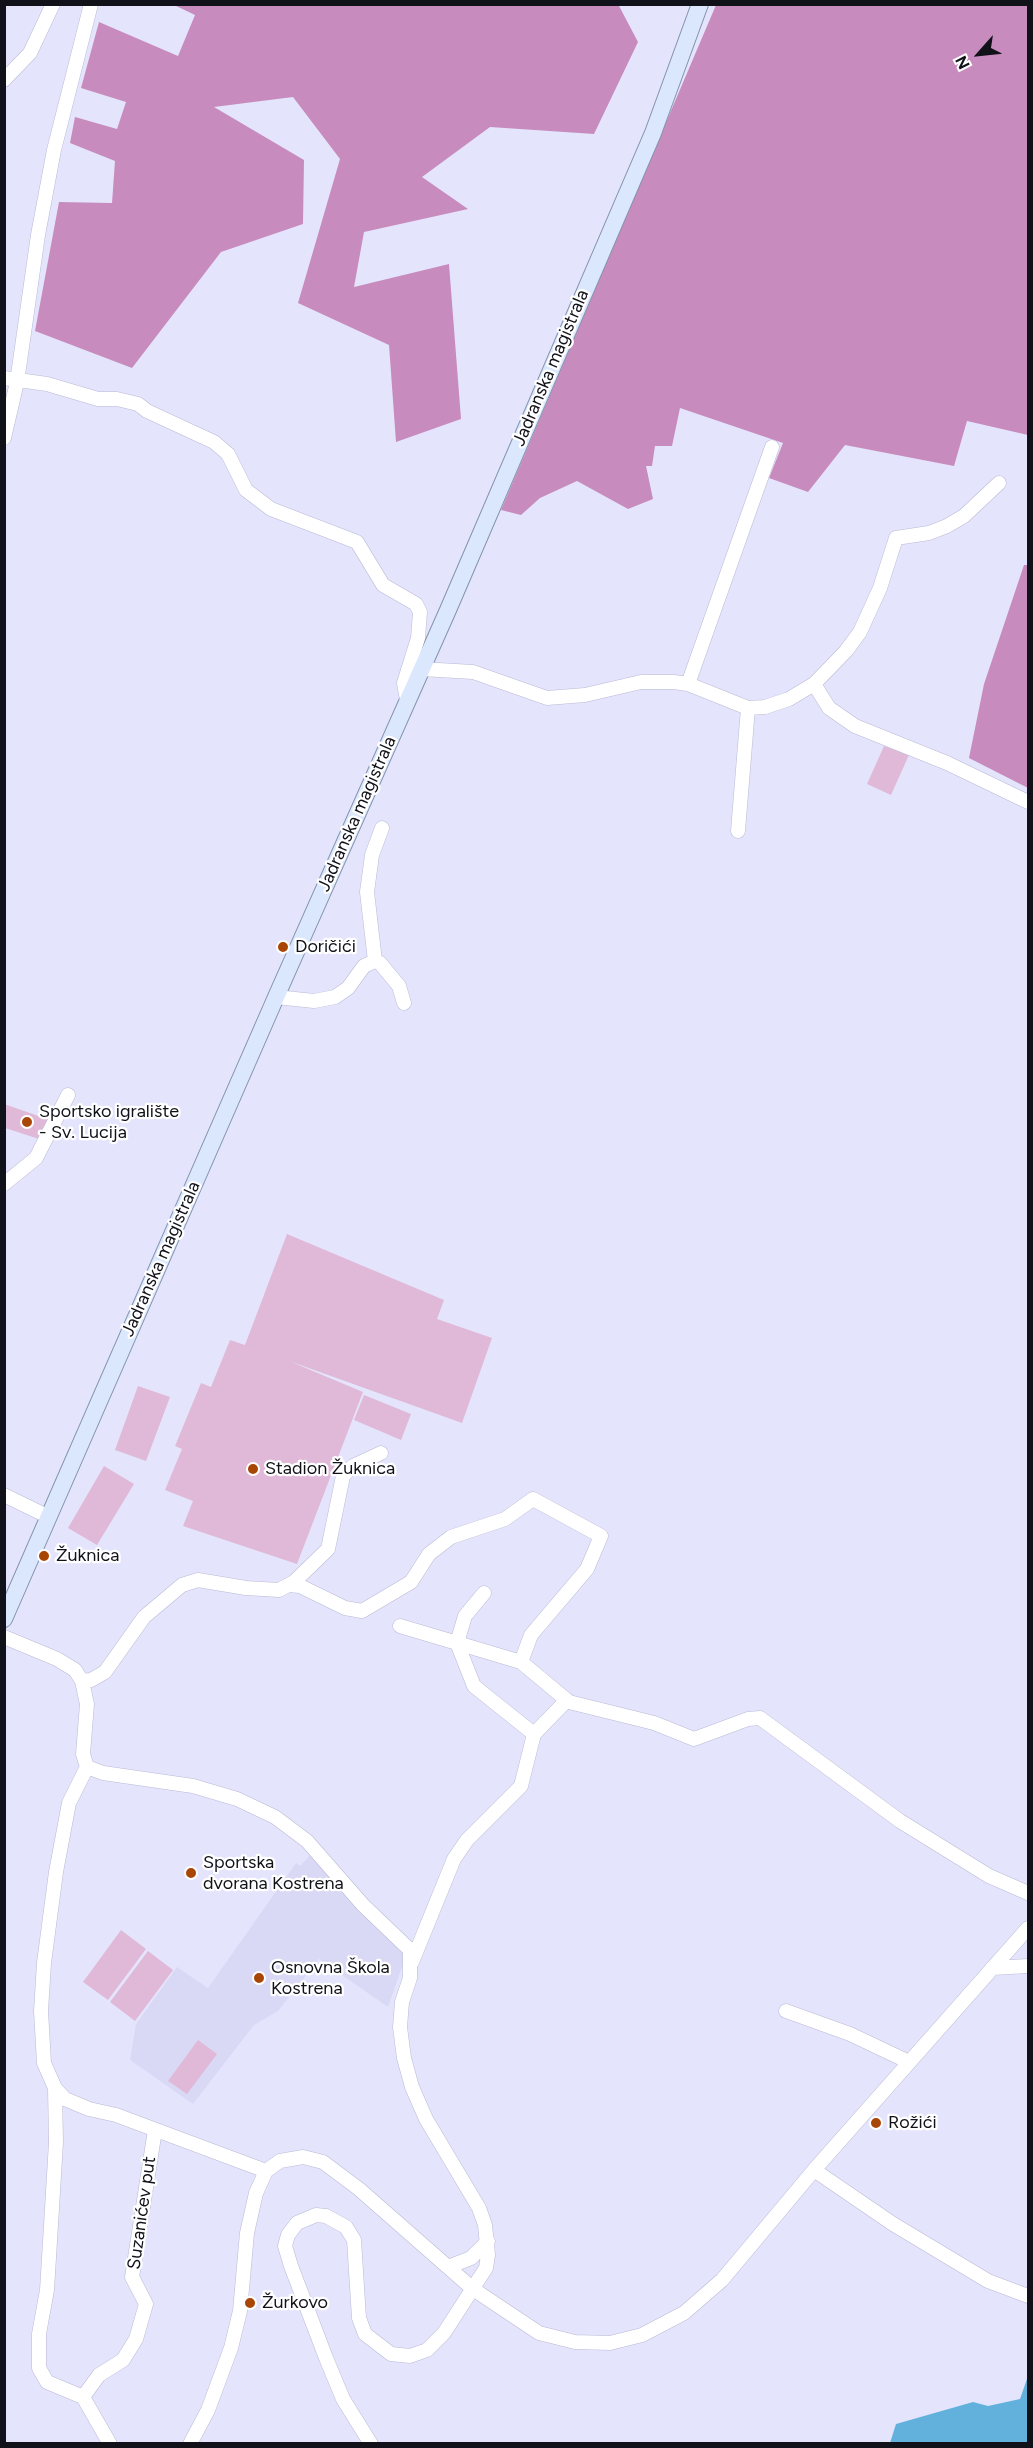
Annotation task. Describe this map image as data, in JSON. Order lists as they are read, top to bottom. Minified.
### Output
{"streets":{"main road":["Jadranska magistrala"],"street":["Suzanićev put"]},"places":["Doričići","Sportsko igralište - Sv. Lucija","Stadion Žuknica","Žuknica","Sportska dvorana Kostrena","Osnovna Škola Kostrena","Rožići","Žurkovo"],"north":"bottom left"}
